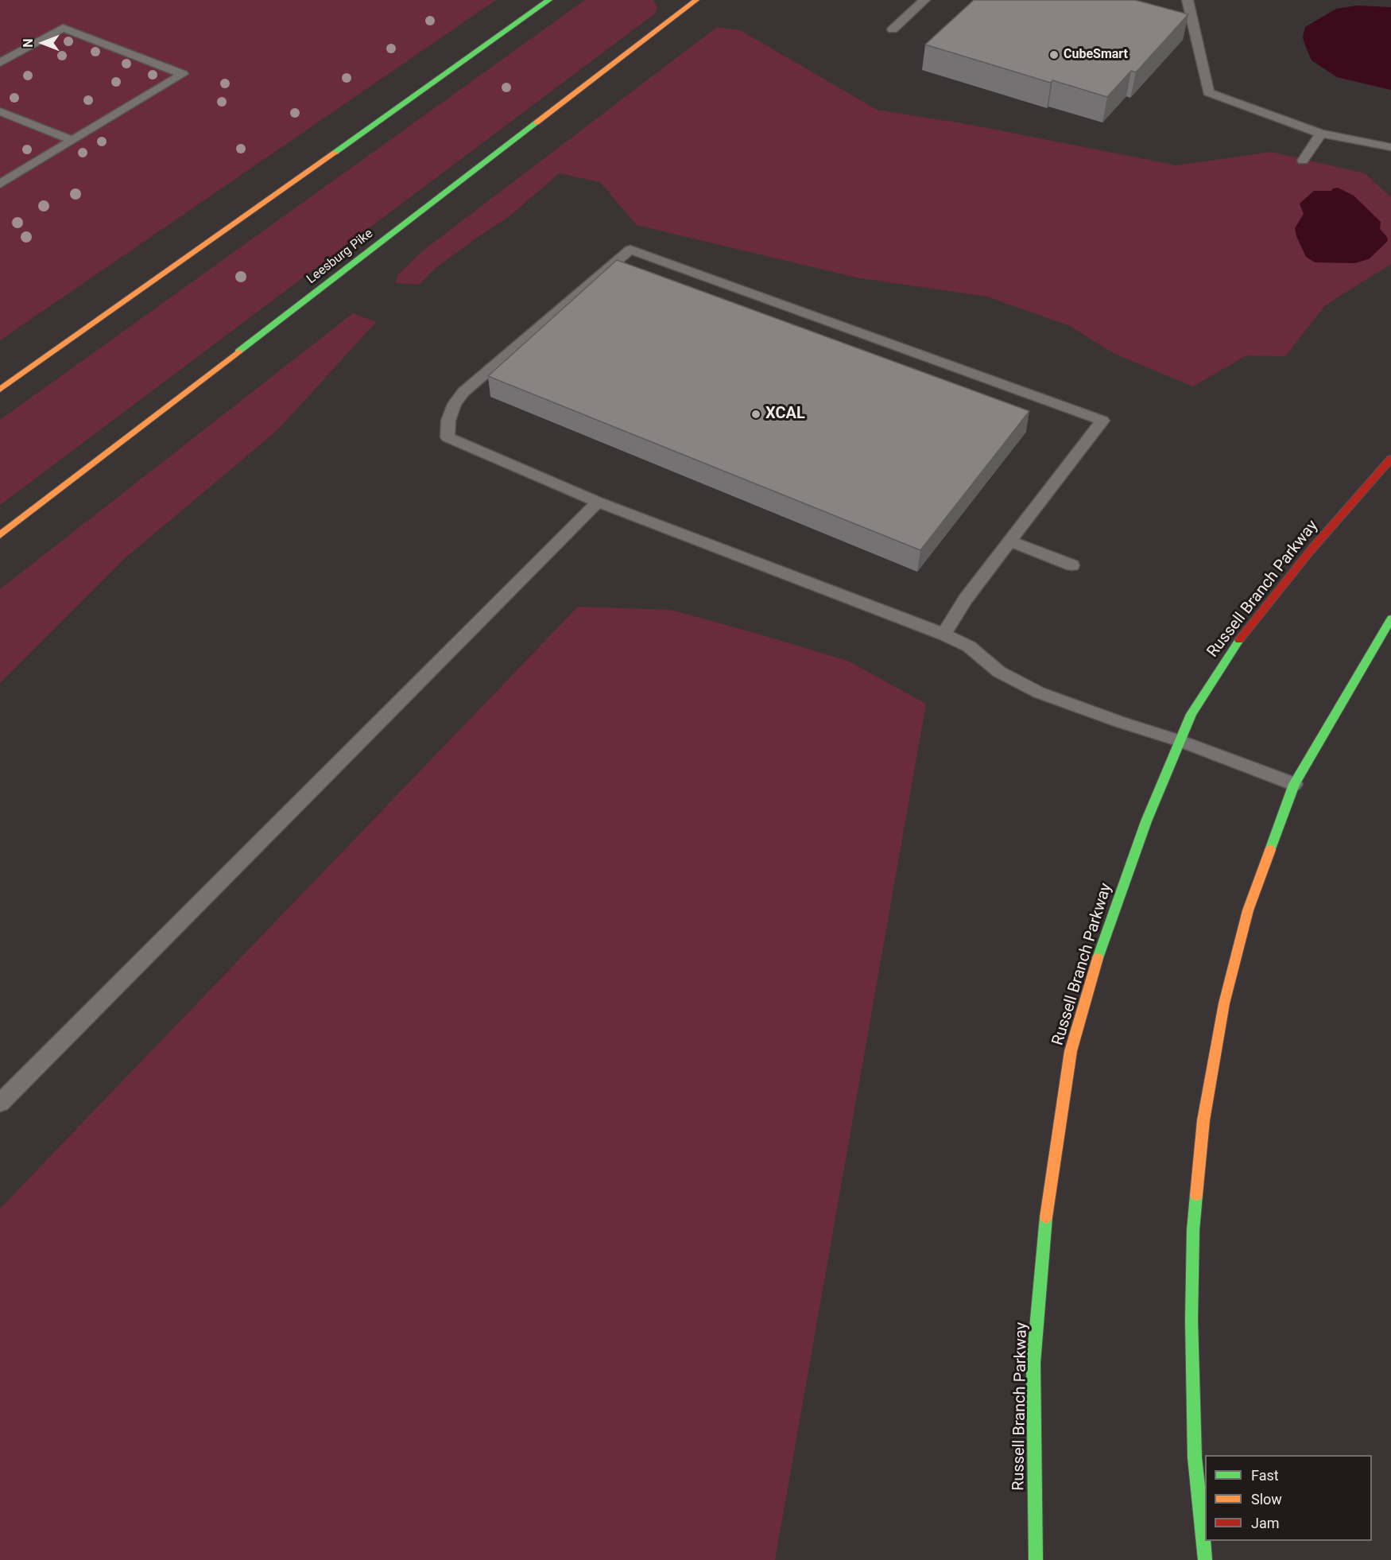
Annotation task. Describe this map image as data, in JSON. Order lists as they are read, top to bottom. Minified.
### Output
{"streets":{"main road":["Leesburg Pike","Russell Branch Parkway"]},"places":["CubeSmart","XCAL"],"legend":["Fast","Slow","Jam"],"north":"left"}
